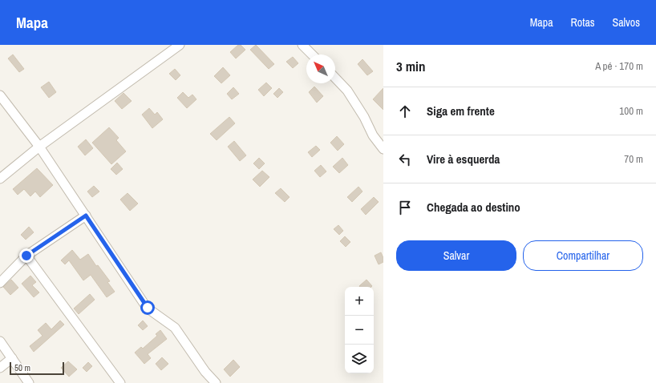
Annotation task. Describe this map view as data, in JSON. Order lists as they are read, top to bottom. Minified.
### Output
{"scale_bar":"50 m","north":"top left","page":{"header":"Mapa","nav":["Mapa","Rotas","Salvos"],"heading":["3 min","A pé · 170 m"],"list":[["Siga em frente","100 m"],["Vire à esquerda","70 m"],"Chegada ao destino"],"buttons":["Salvar","Compartilhar"],"map_buttons":["+","−"],"scale":"50 m"}}
